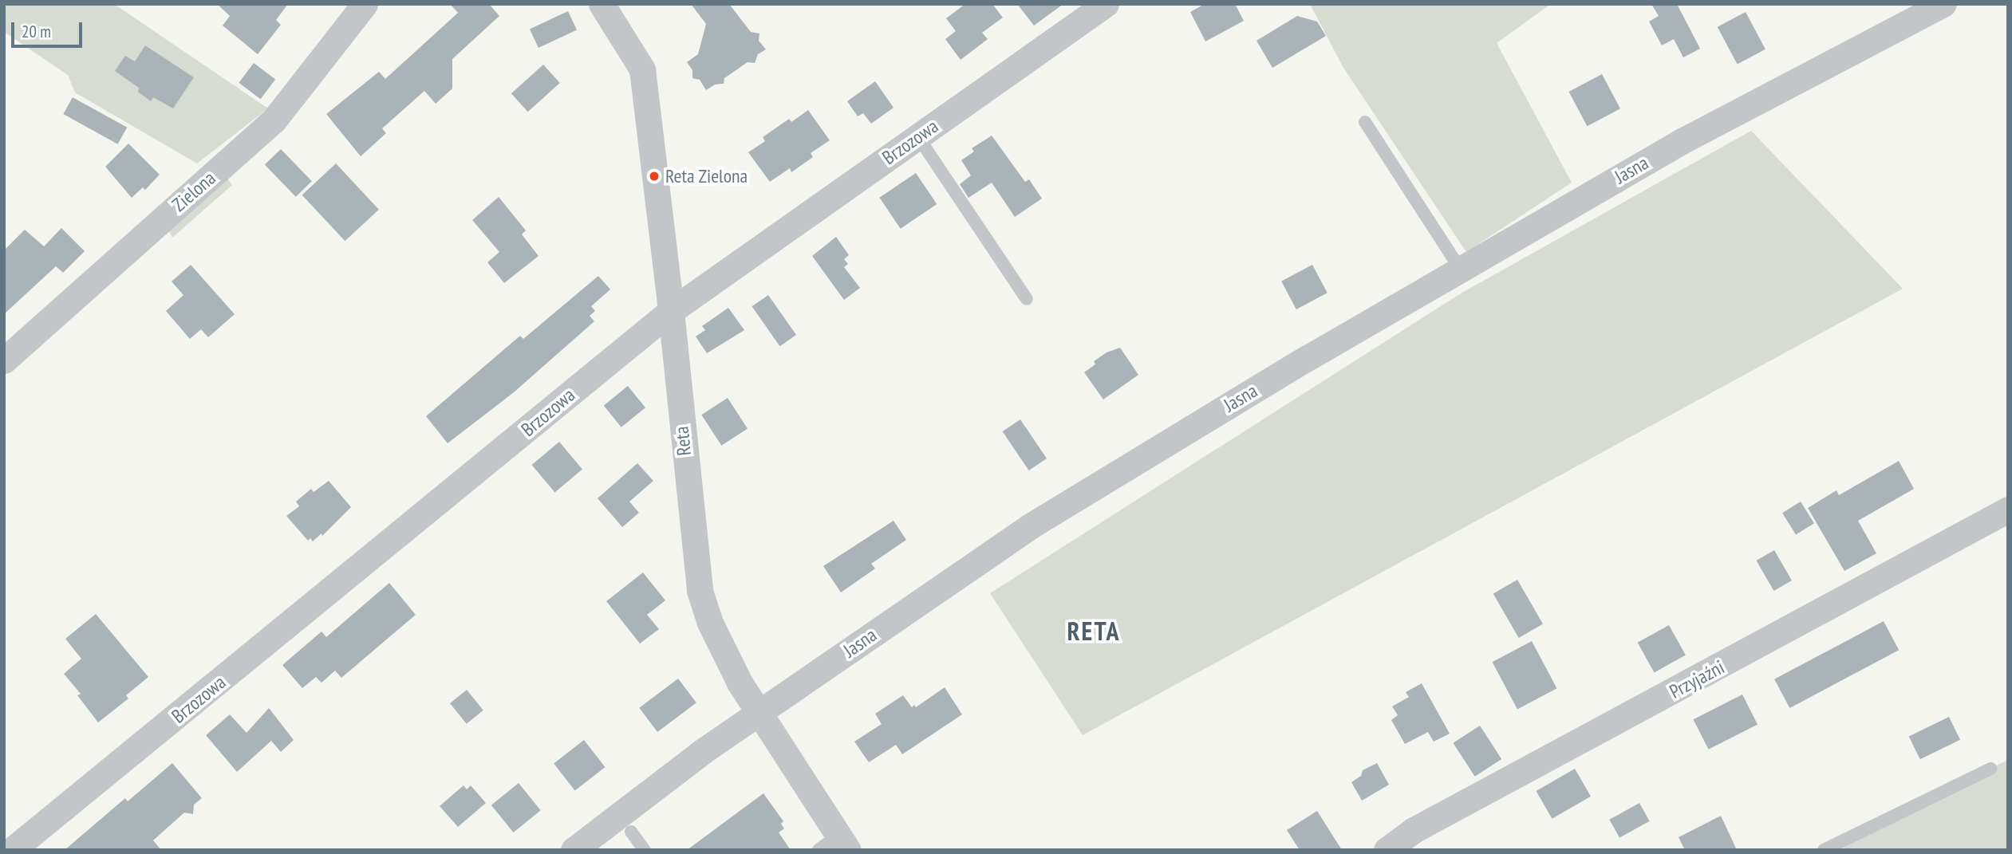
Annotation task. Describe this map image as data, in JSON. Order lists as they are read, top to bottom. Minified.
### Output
{"streets":{"street":["Brzozowa","Jasna","Zielona","Reta","Przyjaźni"]},"crossings":[["Brzozowa","Reta"],["Jasna","Reta"]],"districts":["RETA"],"places":["Reta Zielona"],"scale_bar":"20 m"}
